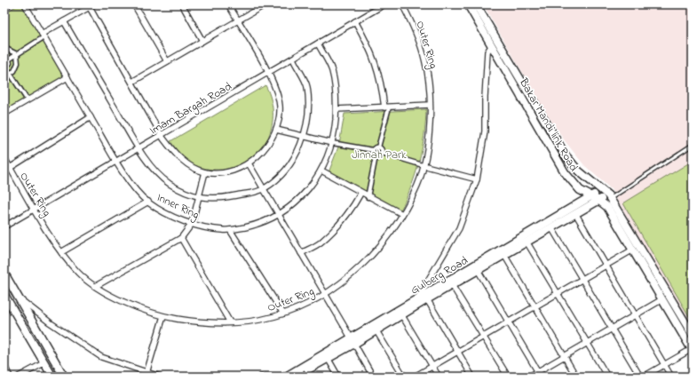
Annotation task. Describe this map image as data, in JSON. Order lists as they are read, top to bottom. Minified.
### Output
{"streets":{"main road":["Bakar Mandi link Road","Gulberg Road"],"street":["Outer Ring","Imam Bargah Road","Inner Ring"]},"crossings":[["Outer Ring","Imam Bargah Road"],["Imam Bargah Road","Inner Ring"],["Bakar Mandi link Road","Gulberg Road"]],"parks":["Jinnah Park"]}
